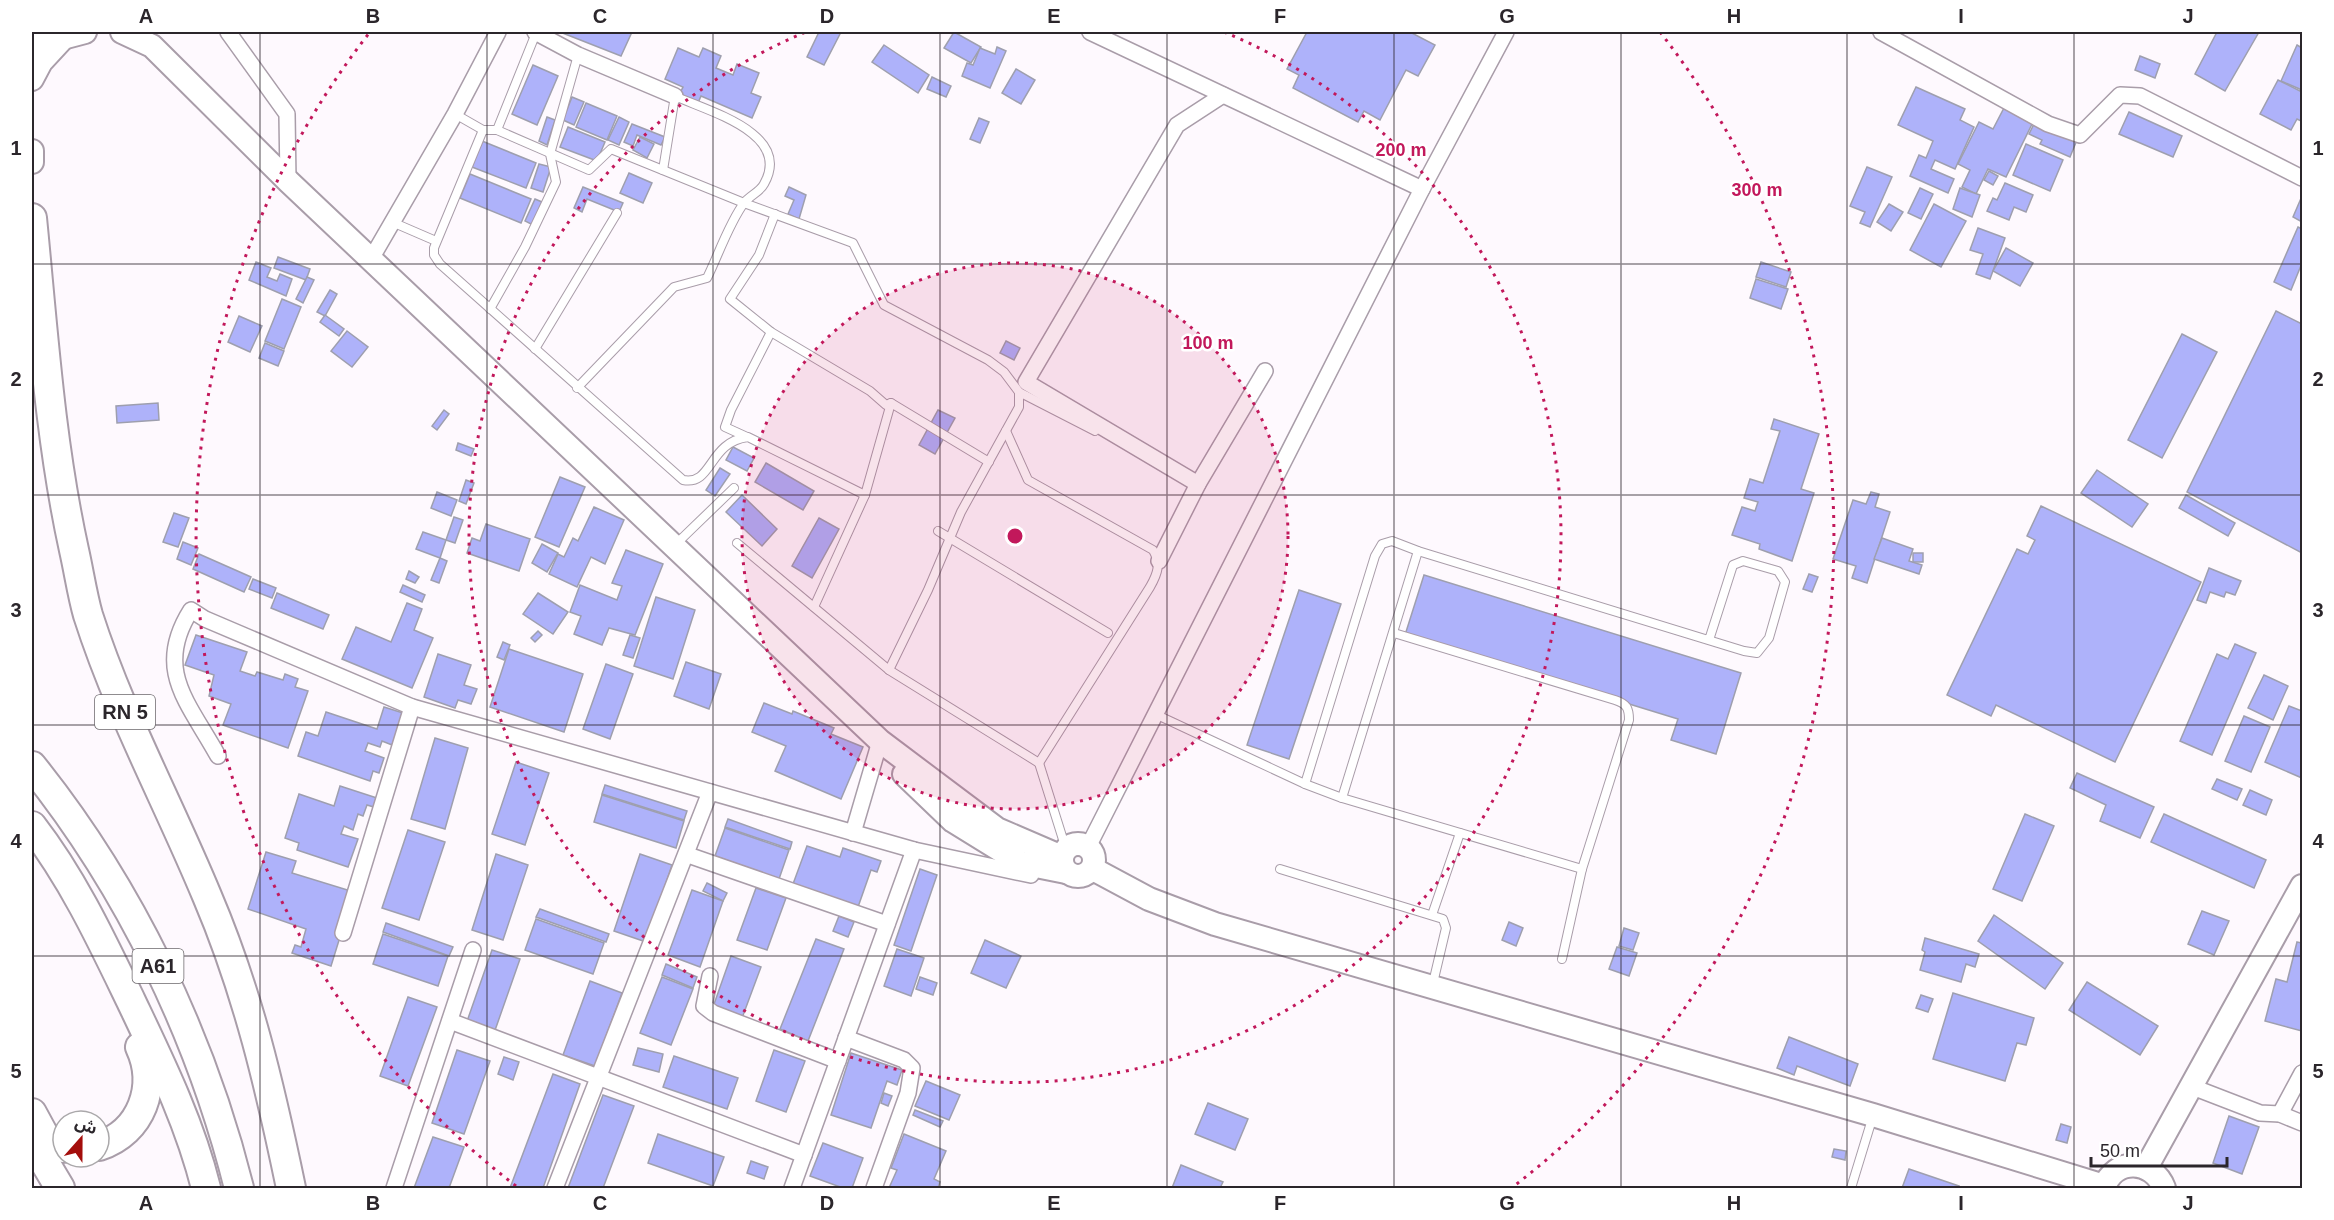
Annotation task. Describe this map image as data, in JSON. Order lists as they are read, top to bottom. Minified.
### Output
{"streets":{"highway":["RN 5","A61"]},"scale_bar":"50 m","north":"top","grid":{"columns":["A","B","C","D","E","F","G","H","I","J"],"rows":["1","2","3","4","5"]},"rings":["200 m","300 m","100 m"]}
